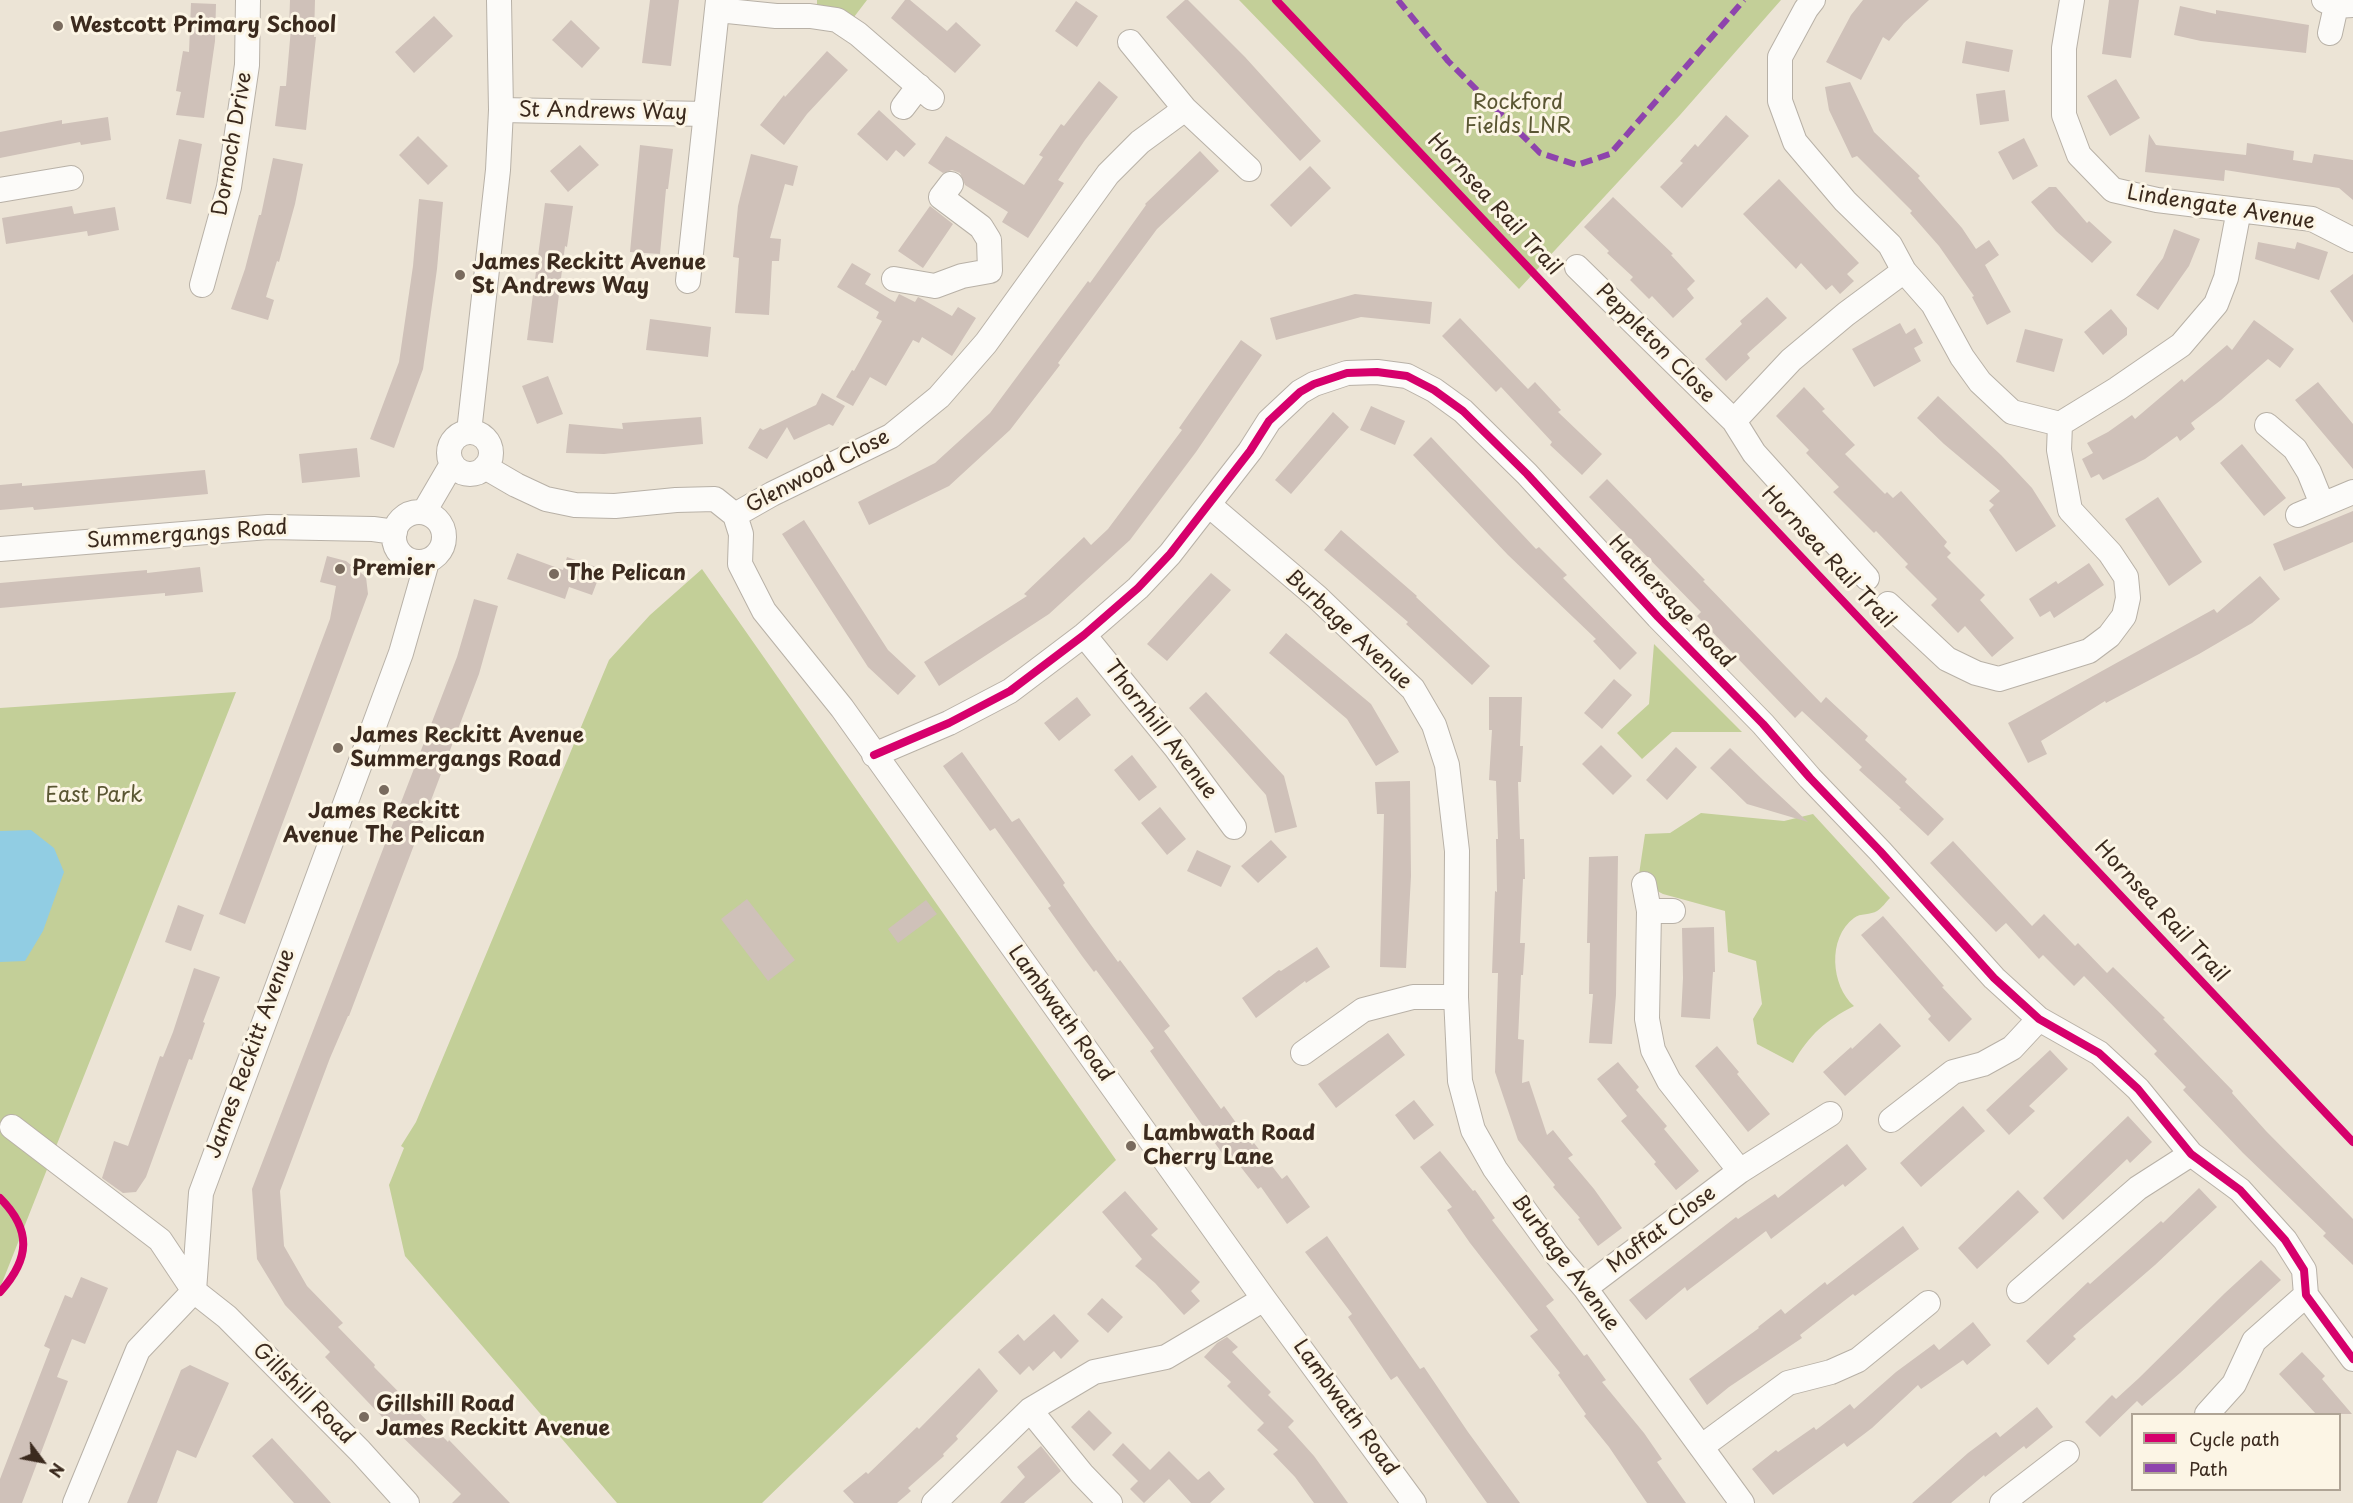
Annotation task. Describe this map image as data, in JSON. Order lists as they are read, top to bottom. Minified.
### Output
{"streets":{"street":["St Andrews Way","Dornoch Drive","Lindengate Avenue","Peppleton Close","Glenwood Close","Summergangs Road","Hathersage Road","Burbage Avenue","Thornhill Avenue","Lambwath Road","James Reckitt Avenue","Moffat Close","Gillshill Road"],"cycle path":["Hornsea Rail Trail"]},"crossings":[["Glenwood Close","Lambwath Road"],["Summergangs Road","James Reckitt Avenue"],["Hathersage Road","Burbage Avenue"],["Hathersage Road","Thornhill Avenue"],["Hathersage Road","Lambwath Road"],["Burbage Avenue","Moffat Close"],["James Reckitt Avenue","Gillshill Road"]],"parks":["Rockford Fields LNR","East Park"],"places":["Westcott Primary School","James Reckitt Avenue St Andrews Way","Premier","The Pelican","James Reckitt Avenue Summergangs Road","James Reckitt Avenue The Pelican","Lambwath Road Cherry Lane","Gillshill Road James Reckitt Avenue"],"legend":["Cycle path","Path"],"north":"bottom right"}
